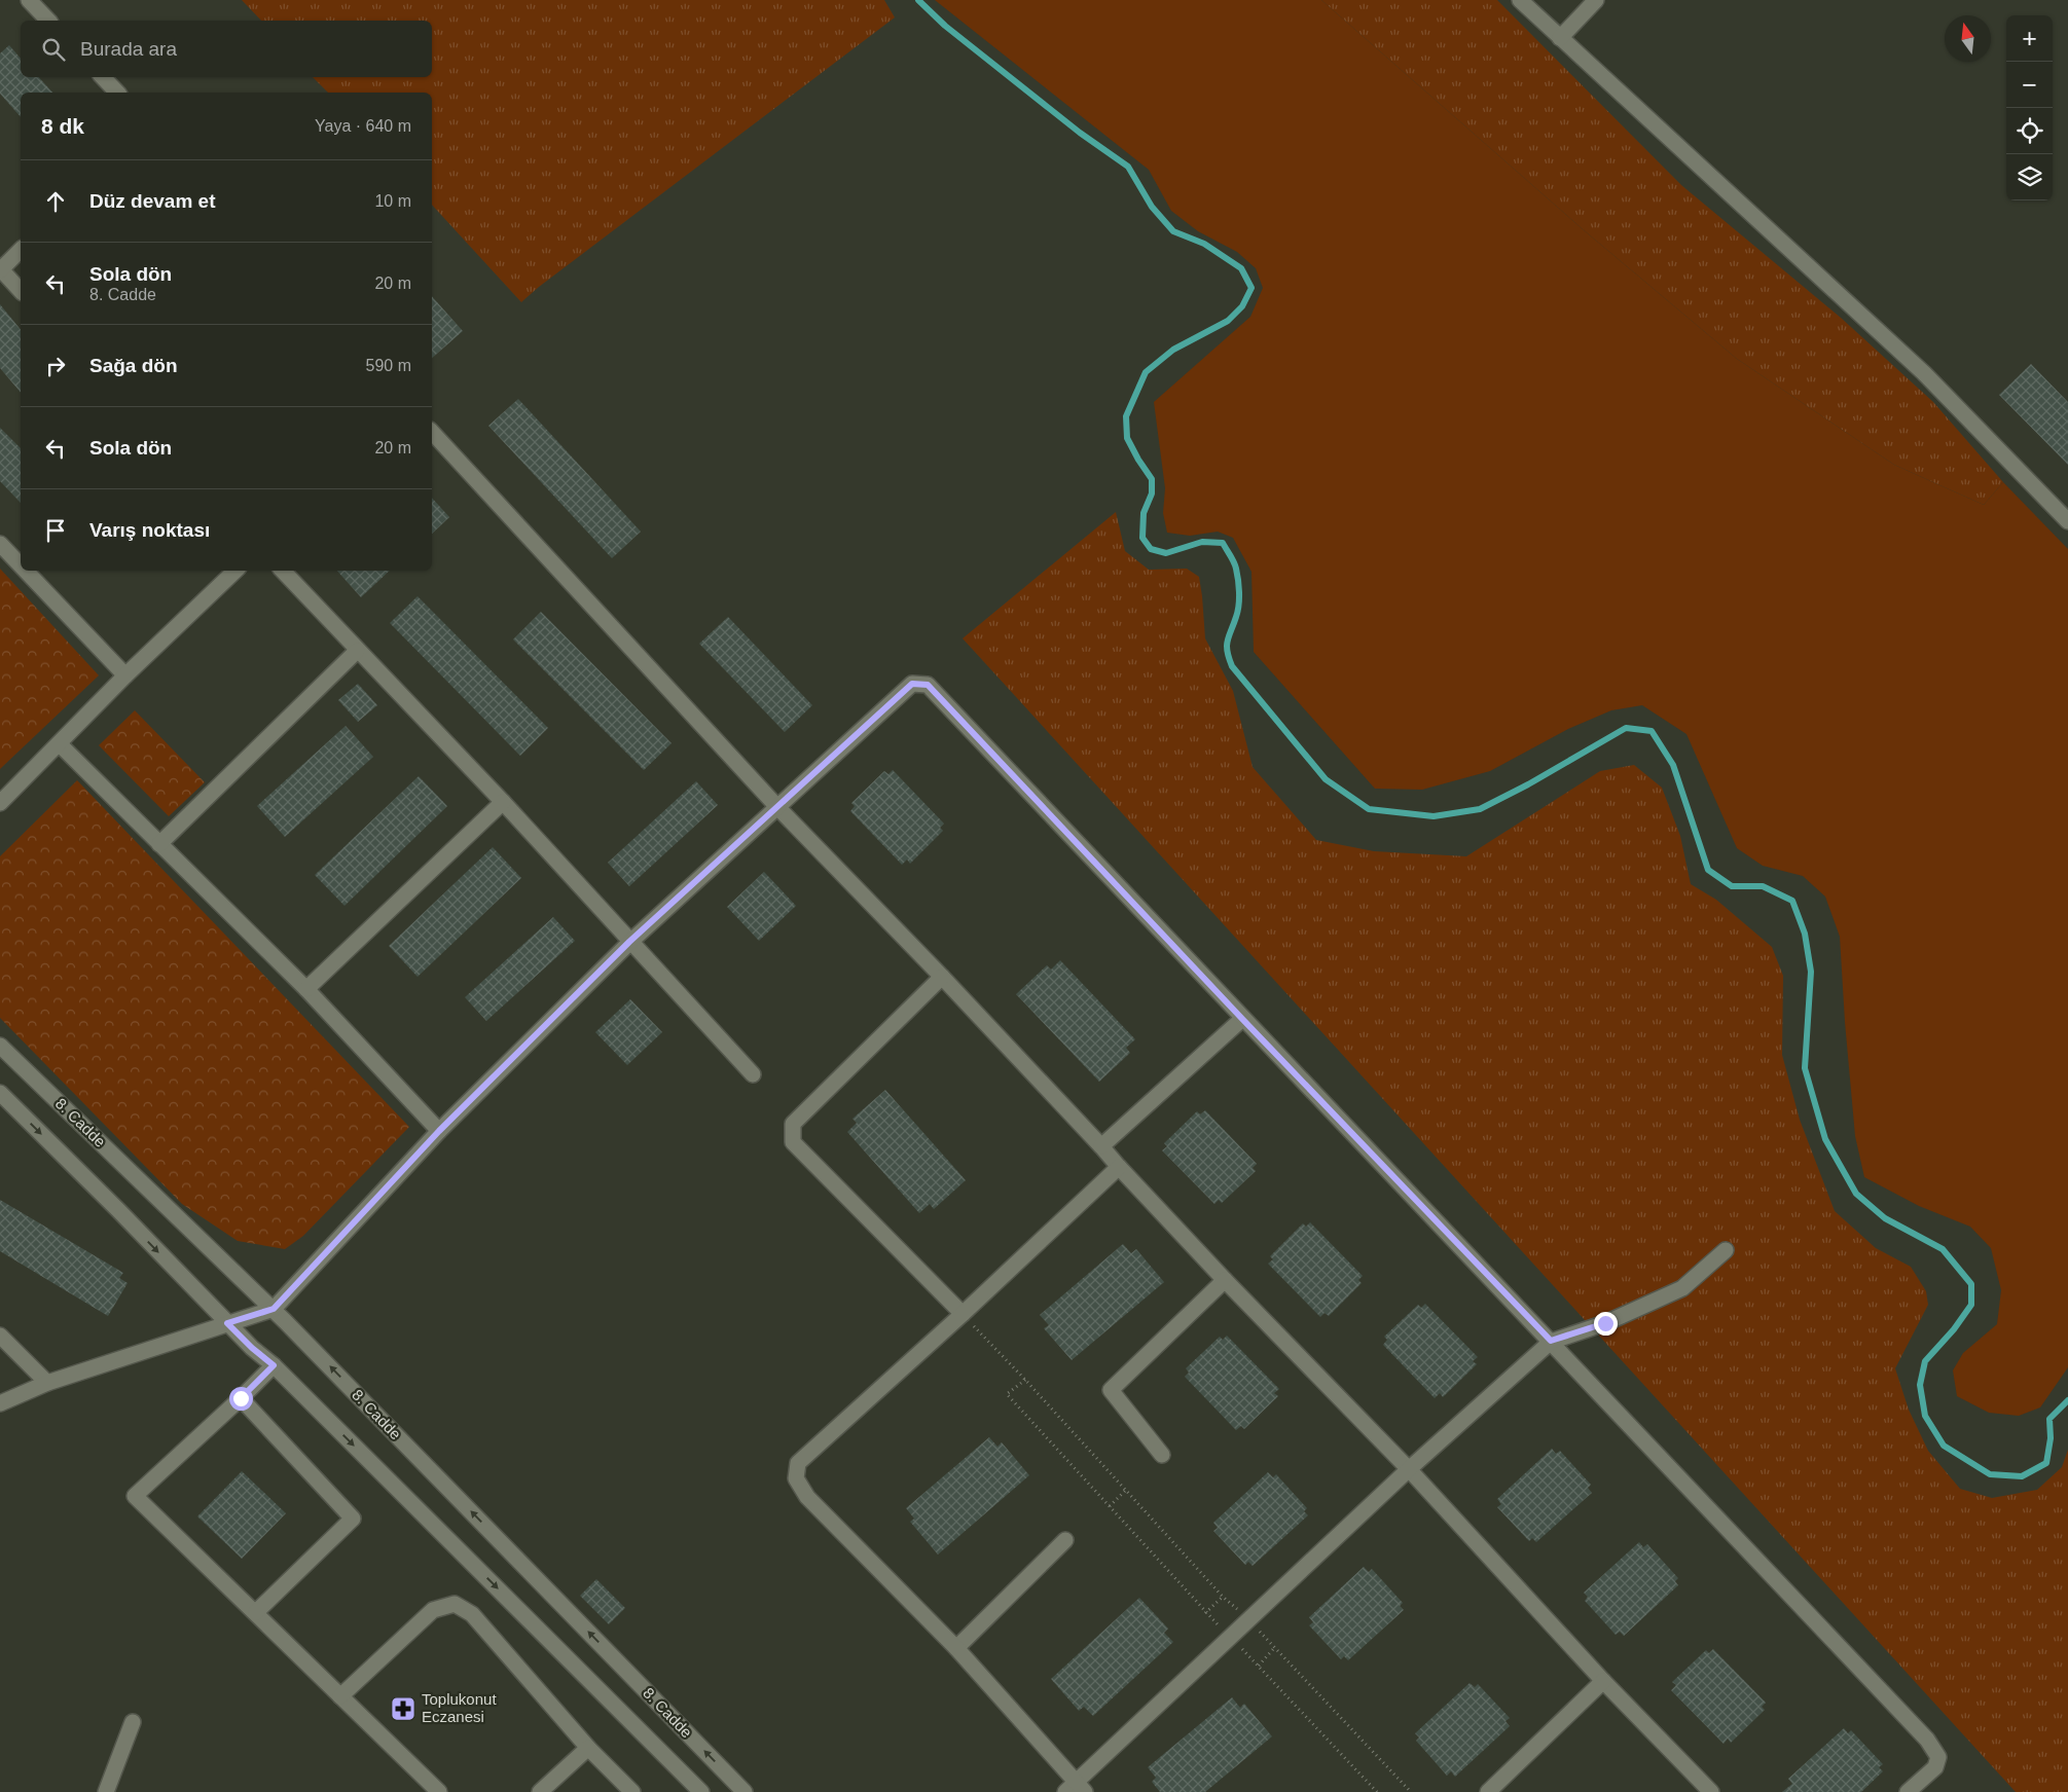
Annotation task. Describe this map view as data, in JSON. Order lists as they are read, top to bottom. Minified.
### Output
{"streets":{"street":["8. Cadde"]},"places":{"pharmacy":["Toplukonut Eczanesi"]},"north":"top","page":{"map_buttons":["+","−"],"search":"Burada ara","heading":["8 dk","Yaya · 640 m"],"list":[["Düz devam et","10 m"],["Sola dön","8. Cadde","20 m"],["Sağa dön","590 m"],["Sola dön","20 m"],"Varış noktası"]}}
